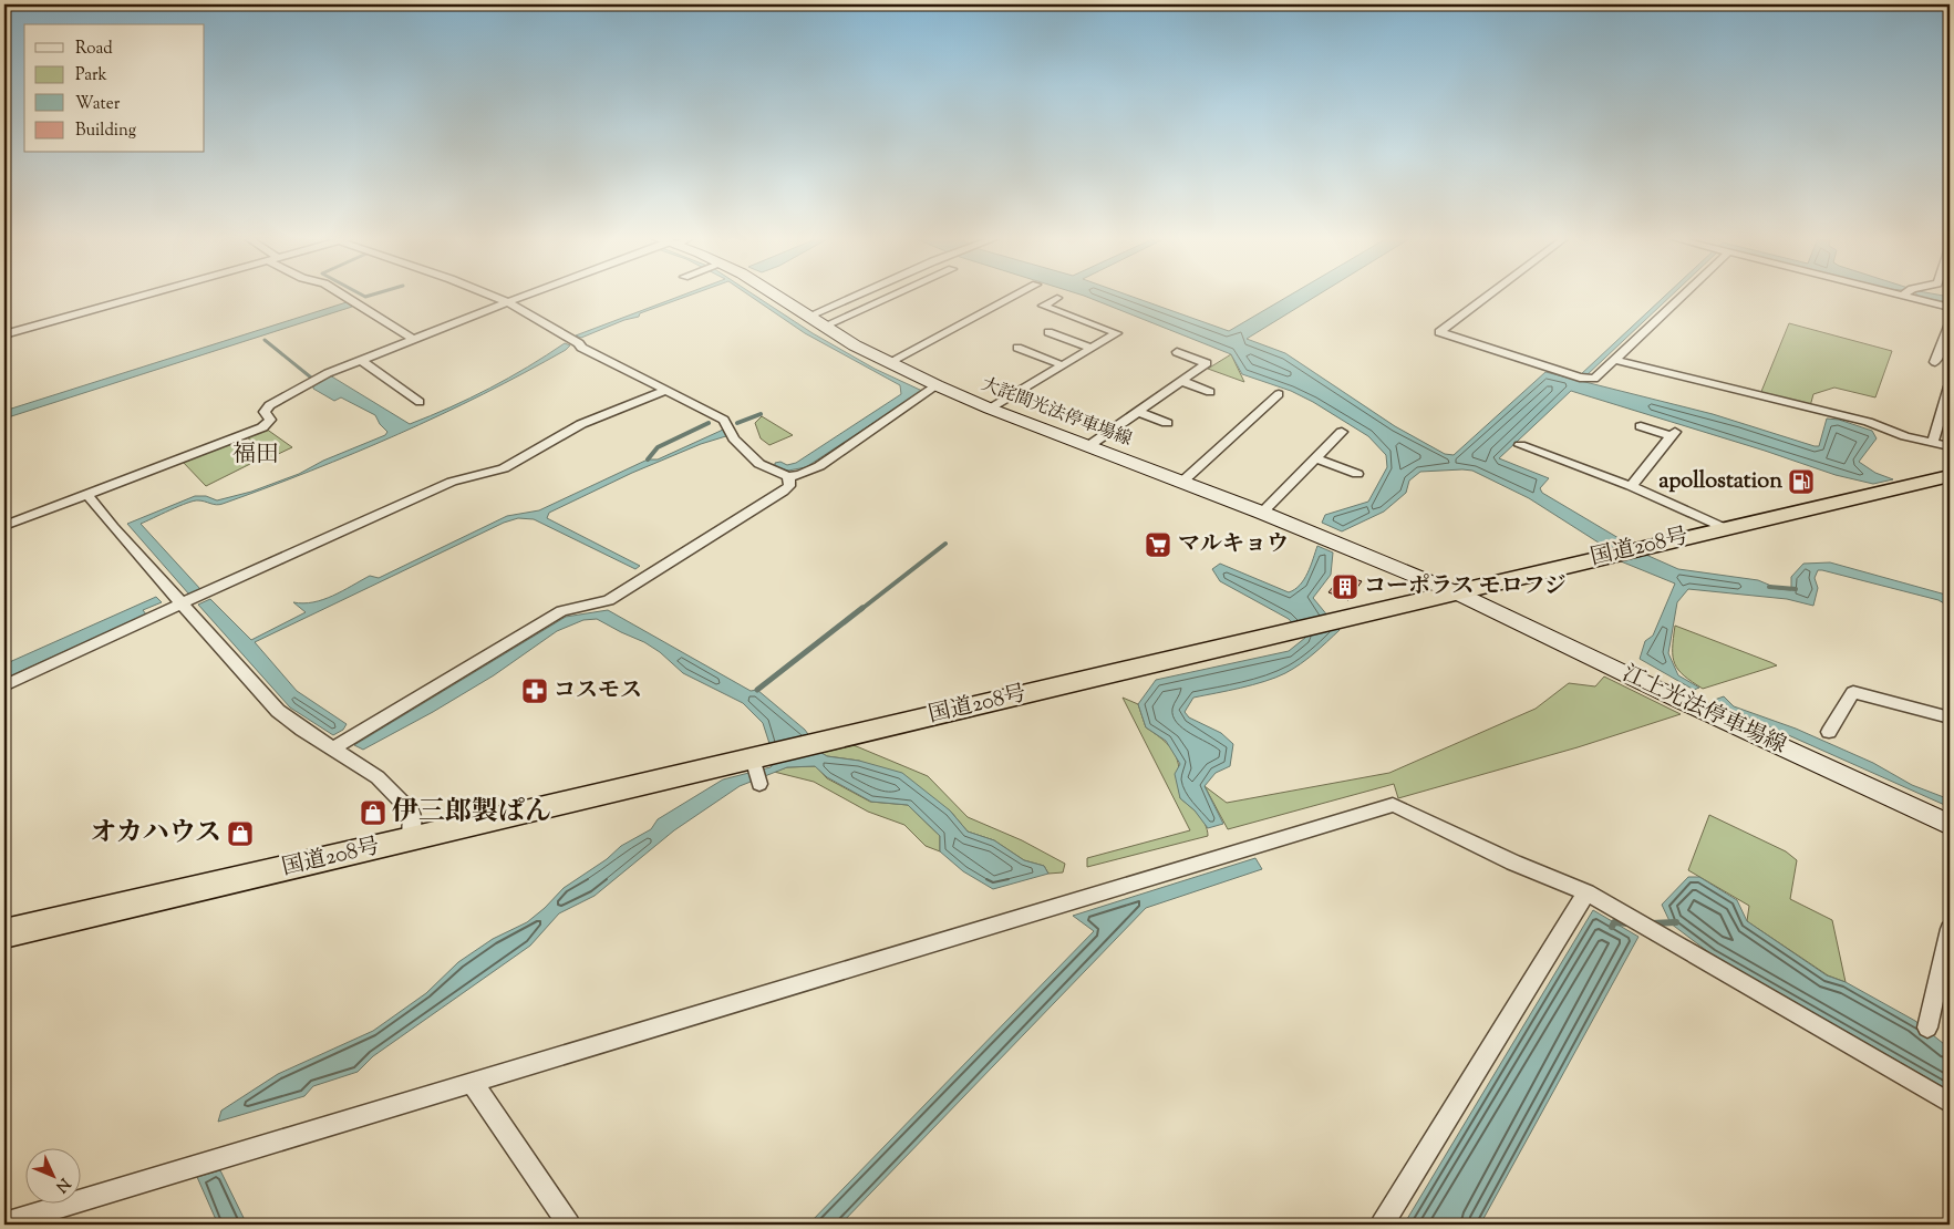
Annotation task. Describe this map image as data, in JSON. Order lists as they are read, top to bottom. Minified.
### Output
{"streets":{"highway":["国道208号"],"main road":["大詫間光法停車場線","江上光法停車場線"]},"crossings":[["大詫間光法停車場線","国道208号"],["大詫間光法停車場線","江上光法停車場線"],["国道208号","江上光法停車場線"]],"districts":["福田"],"places":{"fuel station":["apollostation"],"supermarket":["マルキョウ"],"building":["コーポラス モロフジ"],"pharmacy":["コスモス"],"shop":["伊三郎製ぱん","オカハウス"]},"legend":["Road","Park","Water","Building"],"north":"bottom right"}
